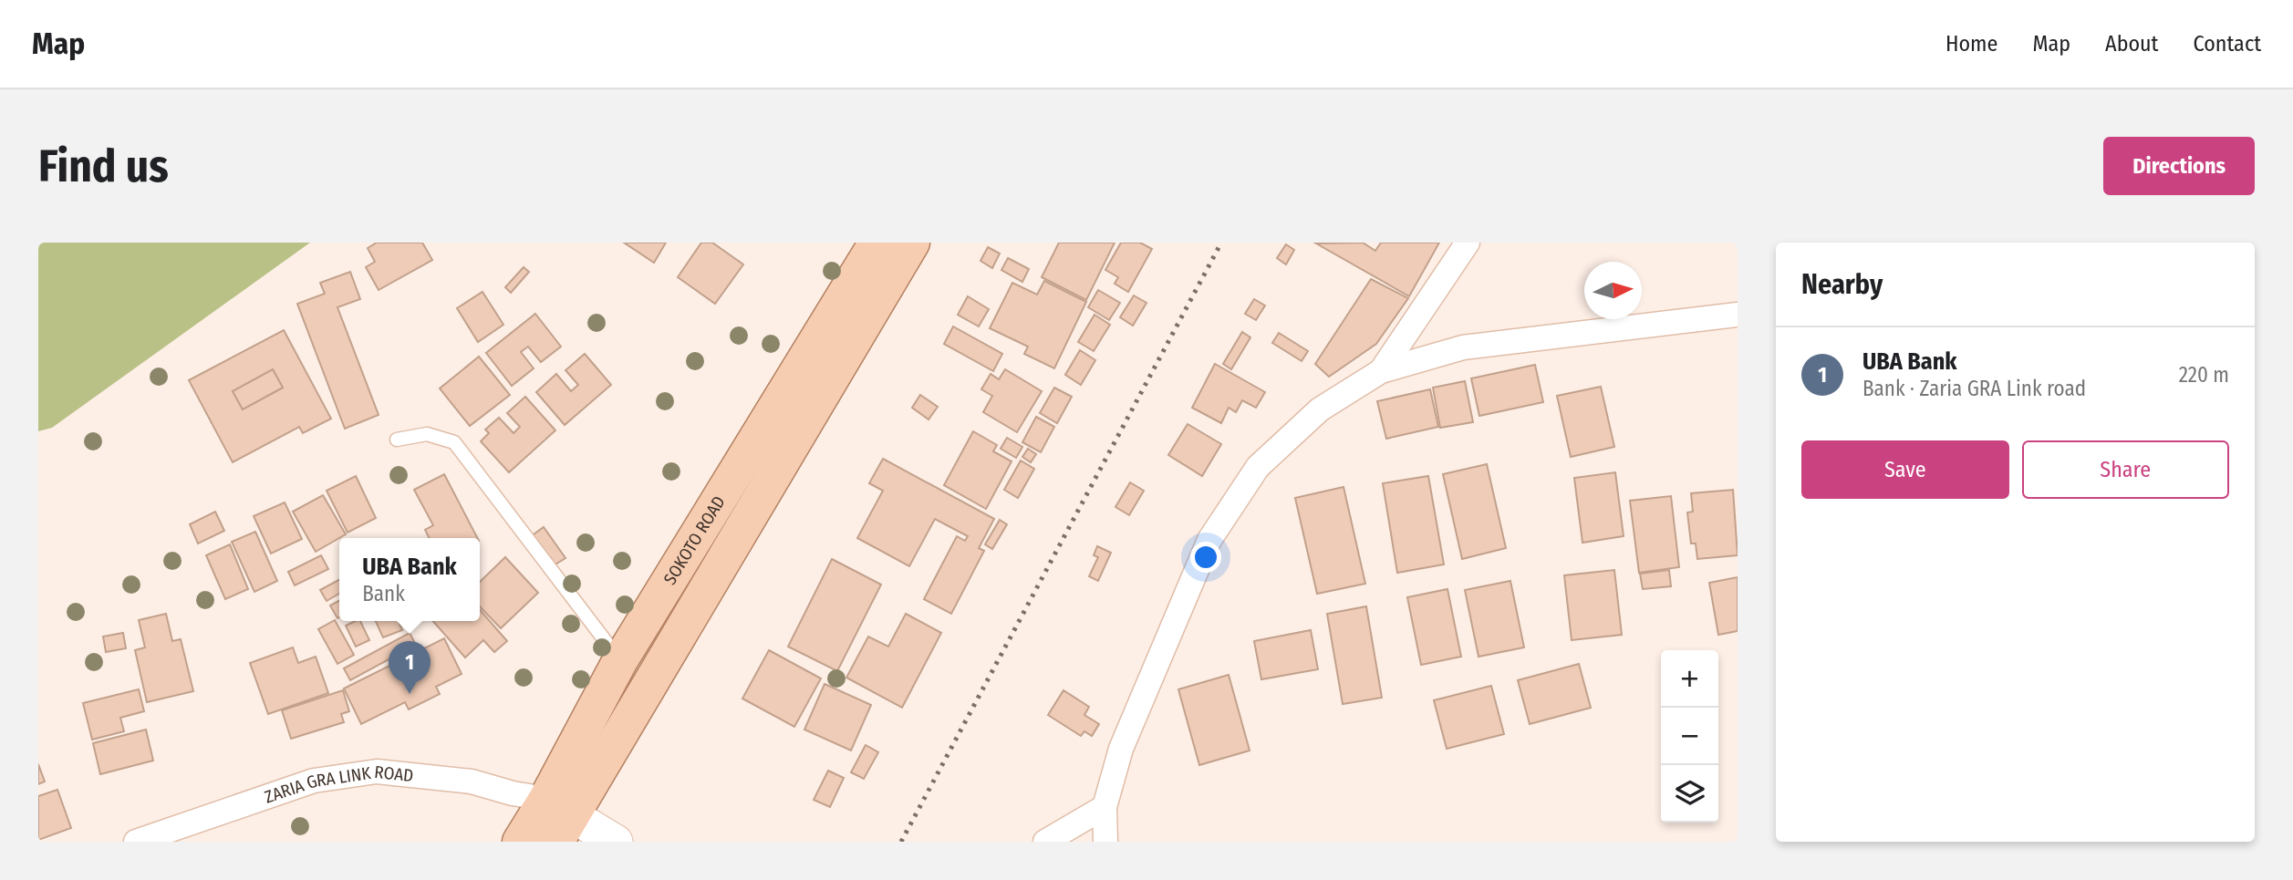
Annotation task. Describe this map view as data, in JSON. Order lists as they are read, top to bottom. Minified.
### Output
{"streets":{"main road":["SOKOTO ROAD"],"street":["ZARIA GRA LINK ROAD"]},"crossings":[["SOKOTO ROAD","ZARIA GRA LINK ROAD"]],"north":"right","page":{"header":"Map","nav":["Home","Map","About","Contact"],"buttons":["Directions",["Save","Share"]],"title":"Find us","heading":"Nearby","list":[{"mark":"1","name":"UBA Bank","note":"Bank · Zaria GRA Link road","value":"220 m"}],"popup":["UBA Bank","Bank"],"pins":"1","map_buttons":["+","−"]}}
